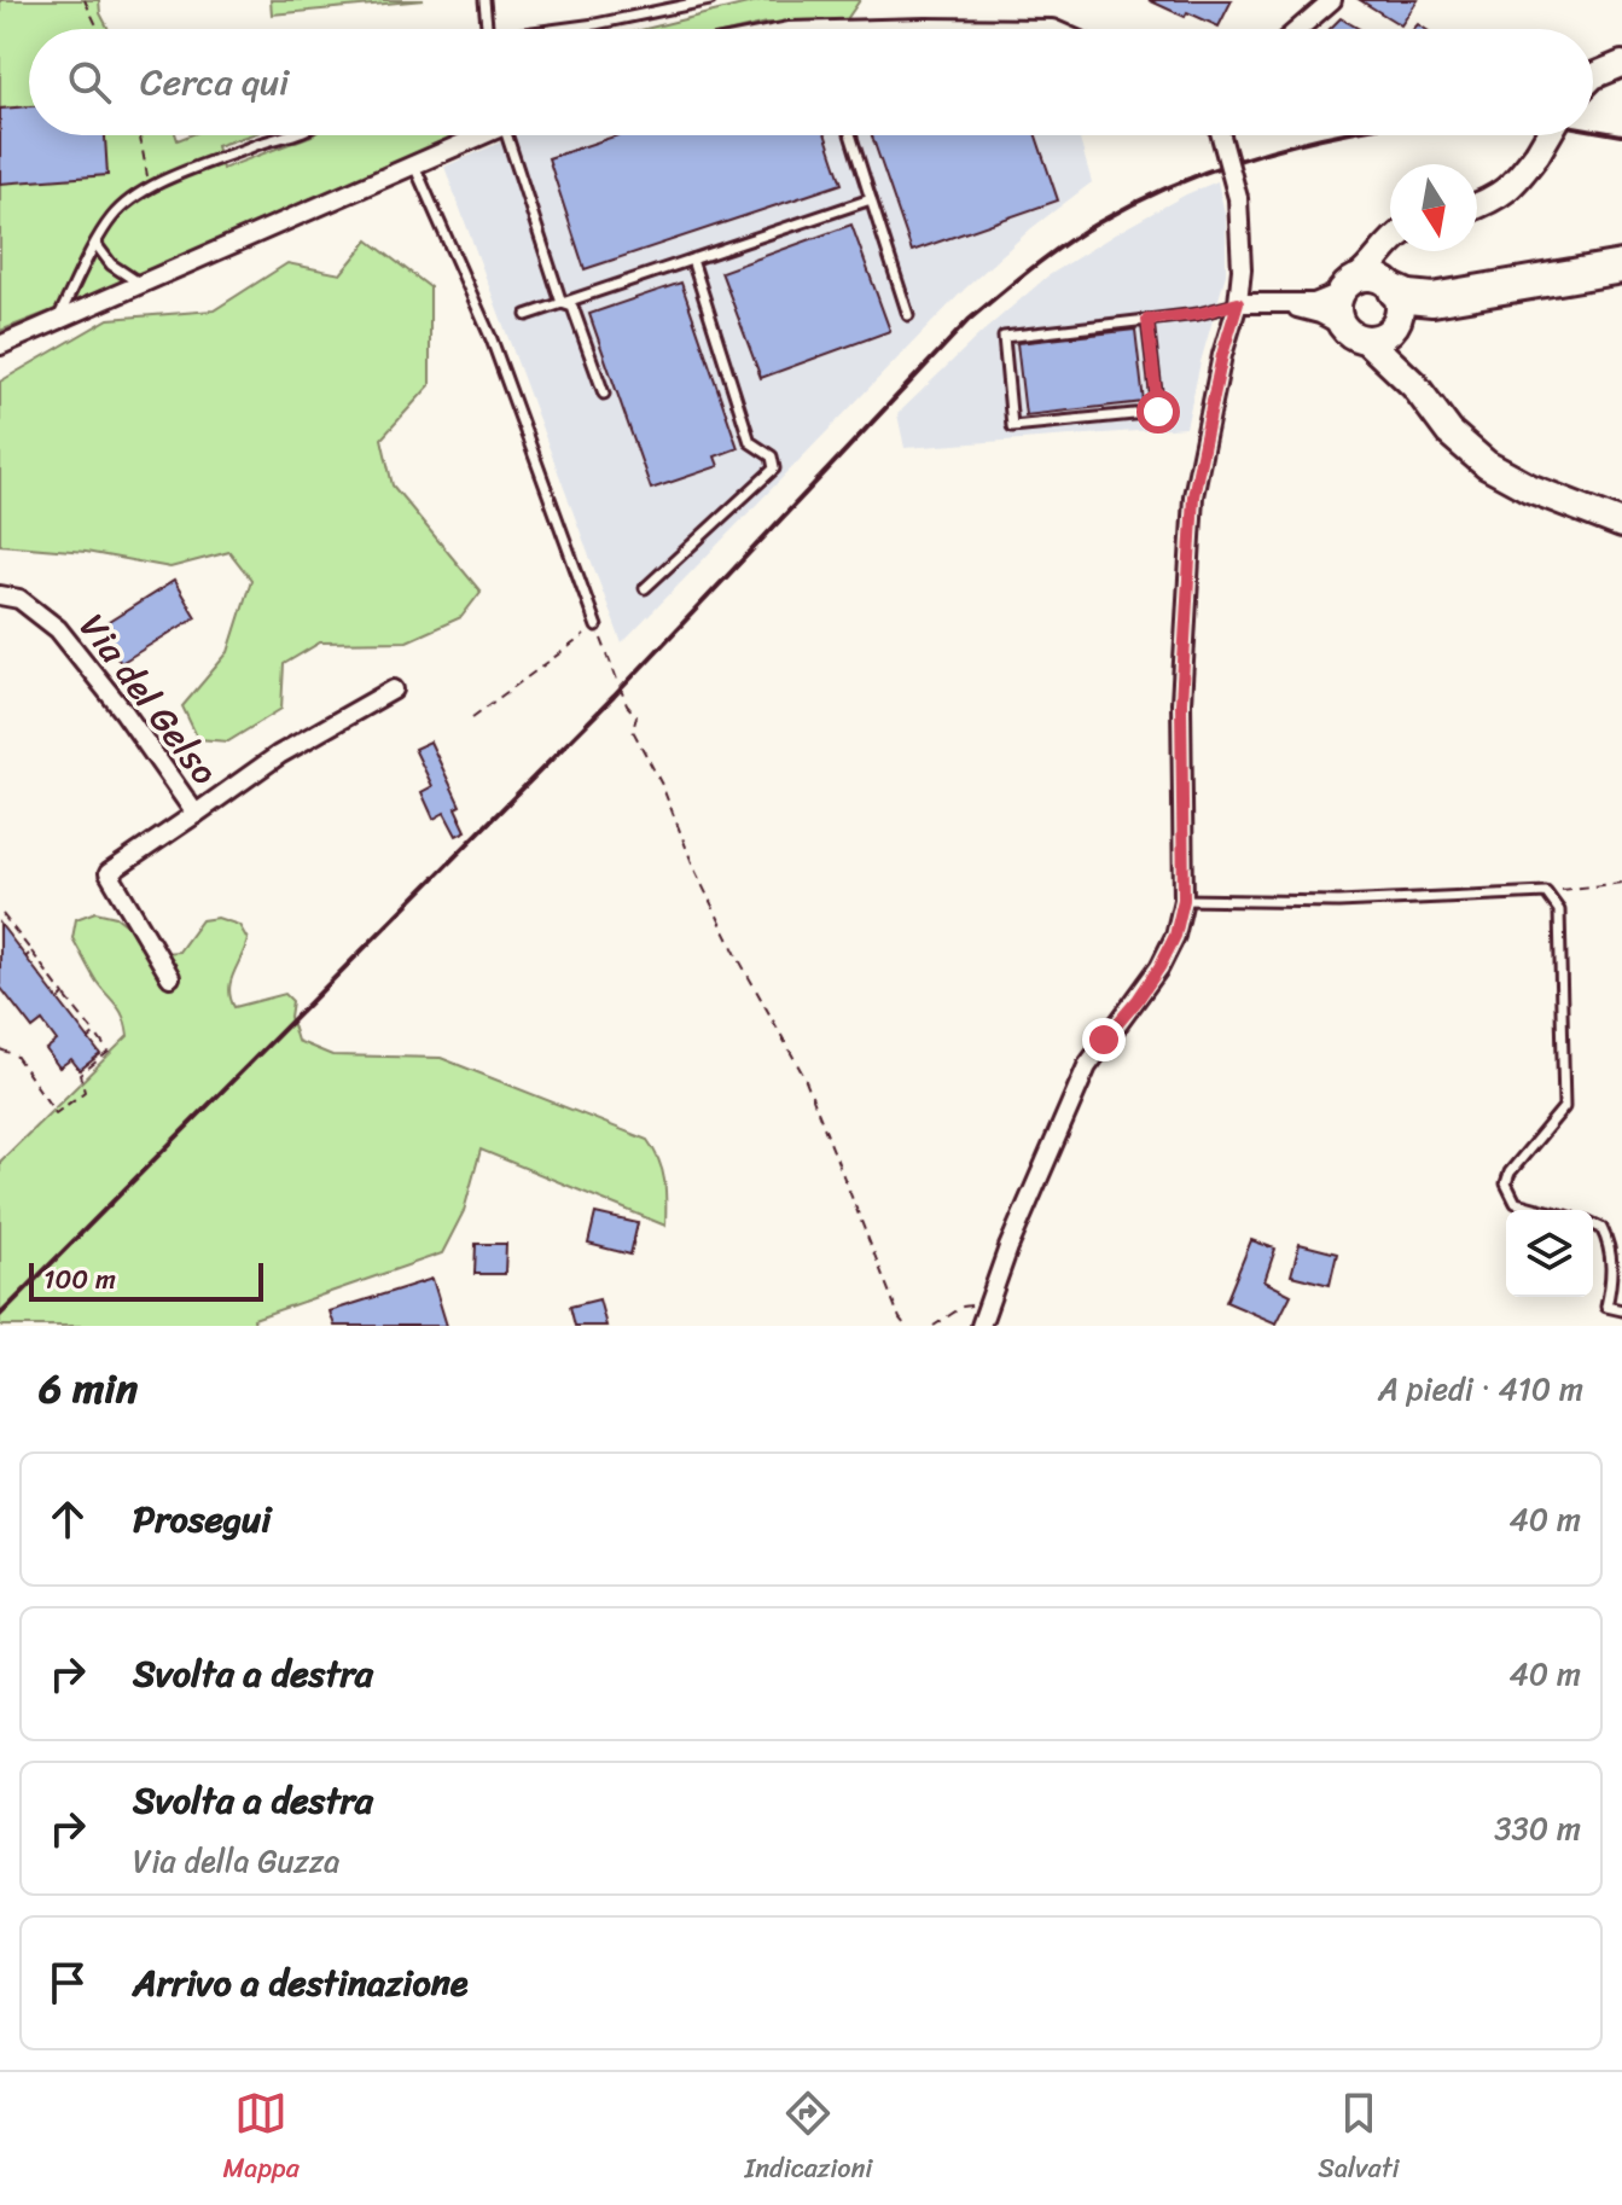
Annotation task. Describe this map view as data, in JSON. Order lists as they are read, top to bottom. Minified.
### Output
{"streets":{"street":["Via del Gelso"]},"scale_bar":"100 m","north":"bottom","page":{"search":"Cerca qui","scale":"100 m","heading":["6 min","A piedi · 410 m"],"list":[["Prosegui","40 m"],["Svolta a destra","40 m"],["Svolta a destra","Via della Guzza","330 m"],"Arrivo a destinazione"],"nav":["Mappa","Indicazioni","Salvati"]}}
